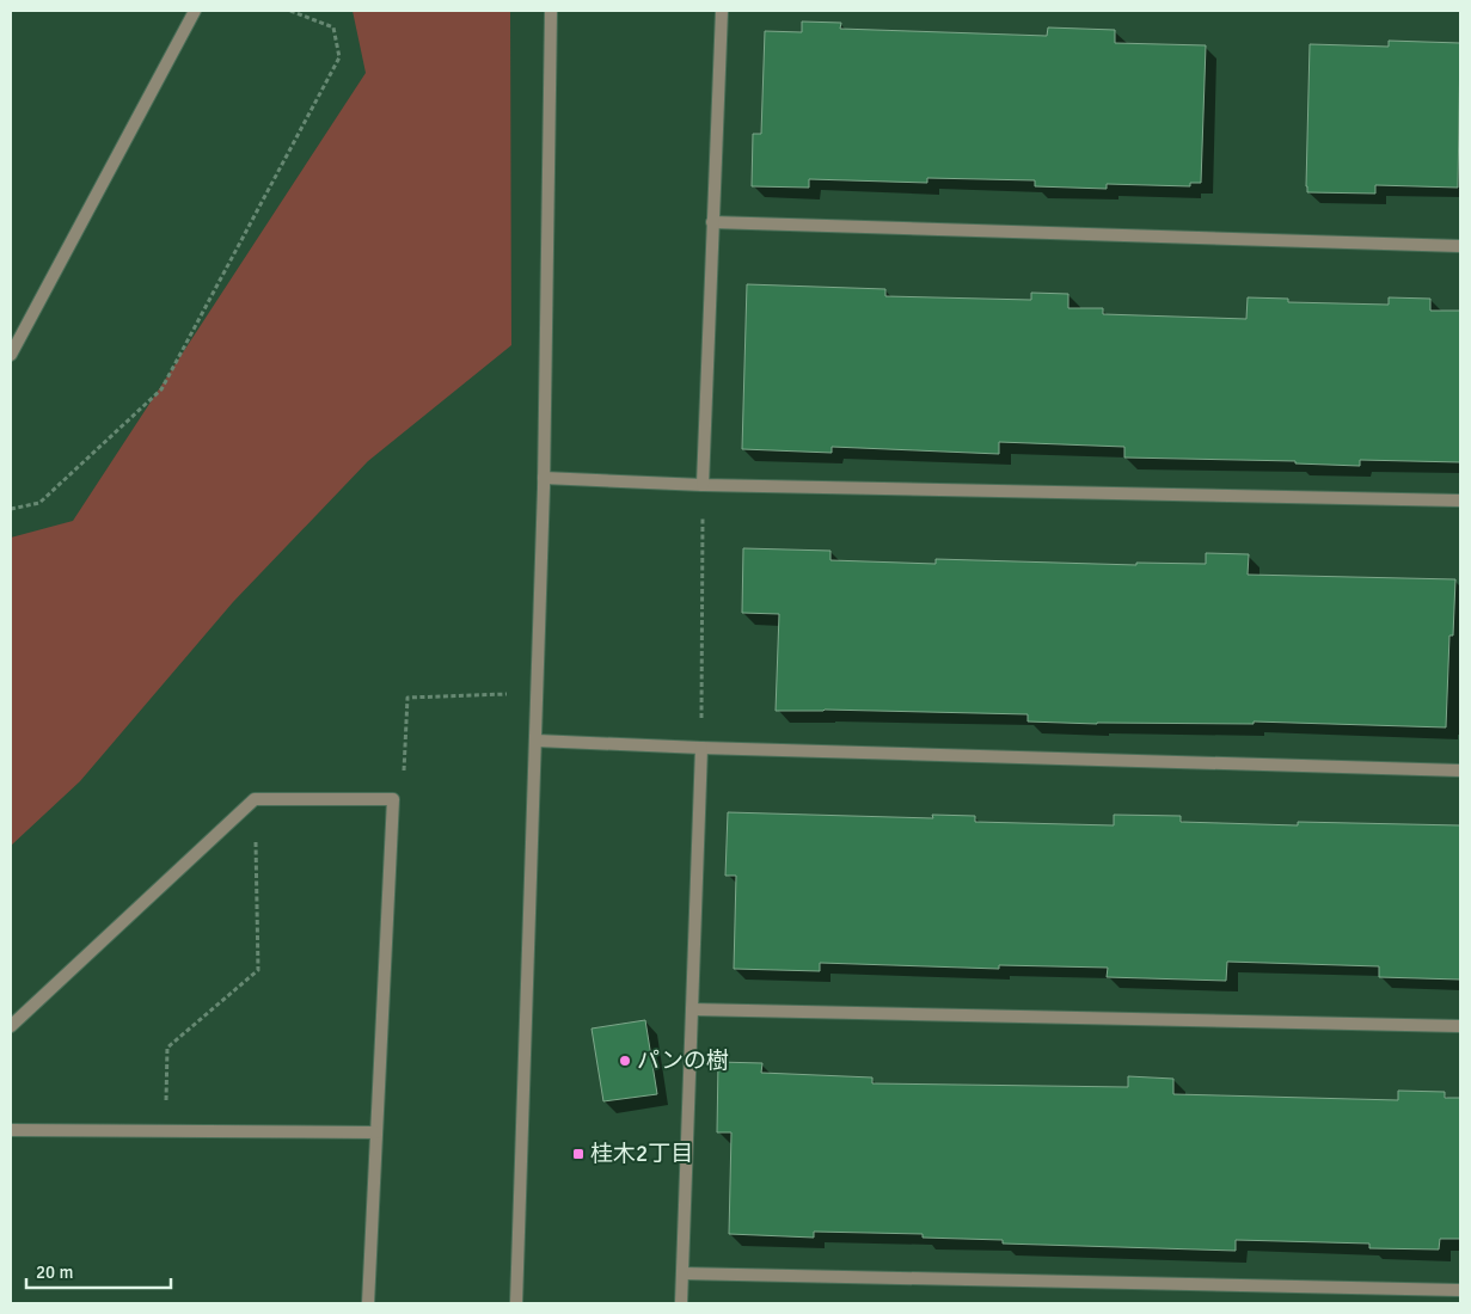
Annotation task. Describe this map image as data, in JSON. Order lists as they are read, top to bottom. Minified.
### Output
{"places":{"other":["パンの樹"],"transit":["桂木2丁目"]},"scale_bar":"20 m"}
